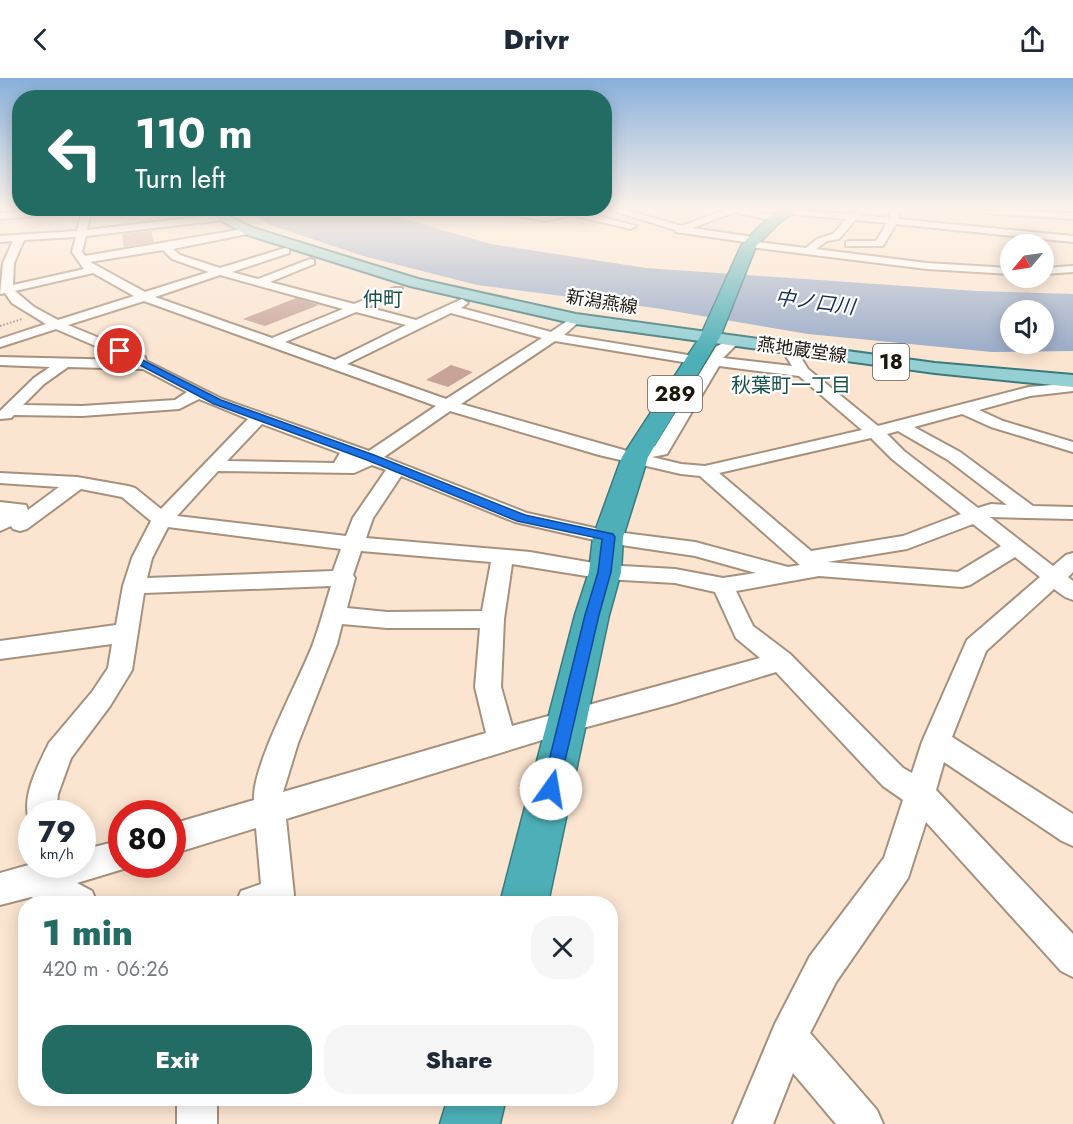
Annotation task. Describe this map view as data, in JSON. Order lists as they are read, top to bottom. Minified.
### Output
{"streets":{"highway":["289"],"main road":["新潟燕線","燕地蔵堂線","18"]},"crossings":[["新潟燕線","燕地蔵堂線"],["新潟燕線","289"],["燕地蔵堂線","289"]],"districts":["仲町","秋葉町一丁目"],"water":["中ノ口川"],"north":"bottom left","page":{"header":"Drivr","turn":["110 m","Turn left"],"speed":"79 km/h","limit":"80","heading":["1 min","420 m · 06:26"],"buttons":["Exit","Share"]}}
